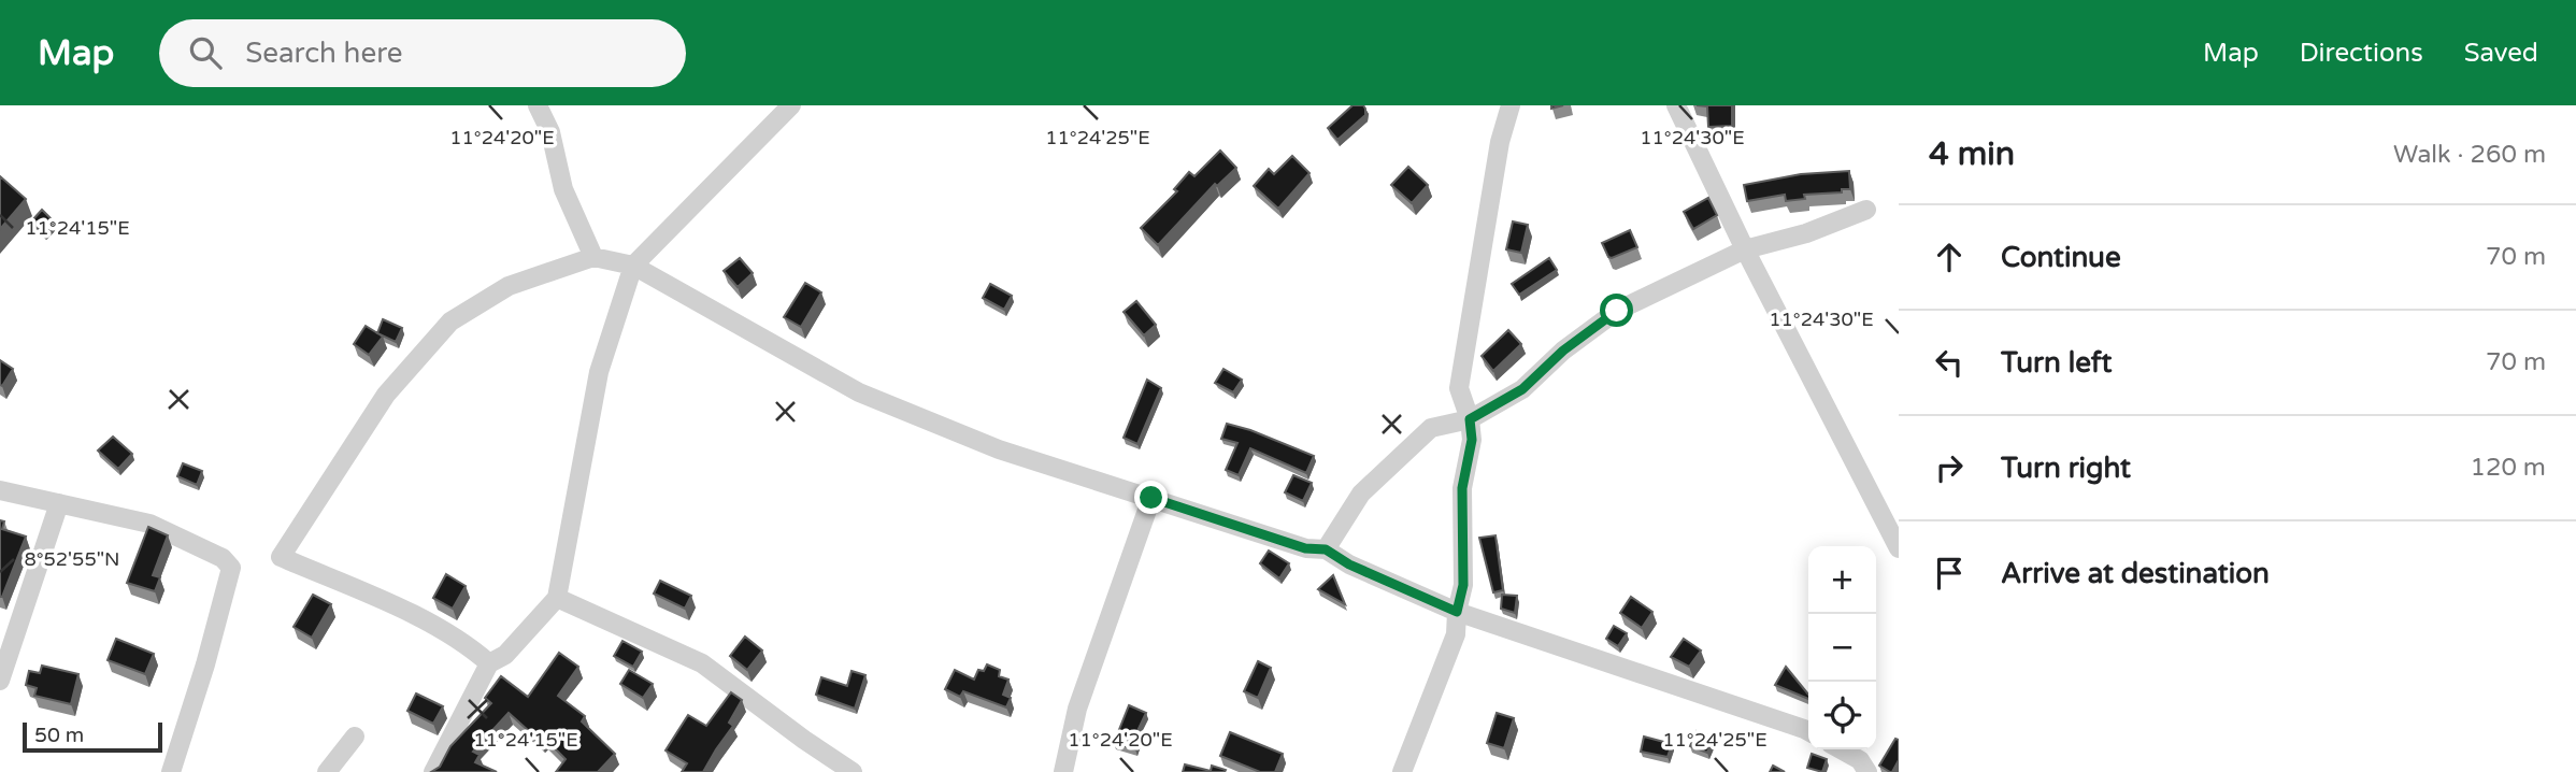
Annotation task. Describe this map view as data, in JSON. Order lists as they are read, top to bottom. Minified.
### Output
{"scale_bar":"50 m","page":{"header":"Map","search":"Search here","nav":["Map","Directions","Saved"],"heading":["4 min","Walk · 260 m"],"list":[["Continue","70 m"],["Turn left","70 m"],["Turn right","120 m"],"Arrive at destination"],"map_buttons":["+","−"],"scale":"50 m"},"coordinates":["11°24'20\"E","11°24'25\"E","11°24'30\"E","11°24'15\"E","8°52'55\"N"]}
